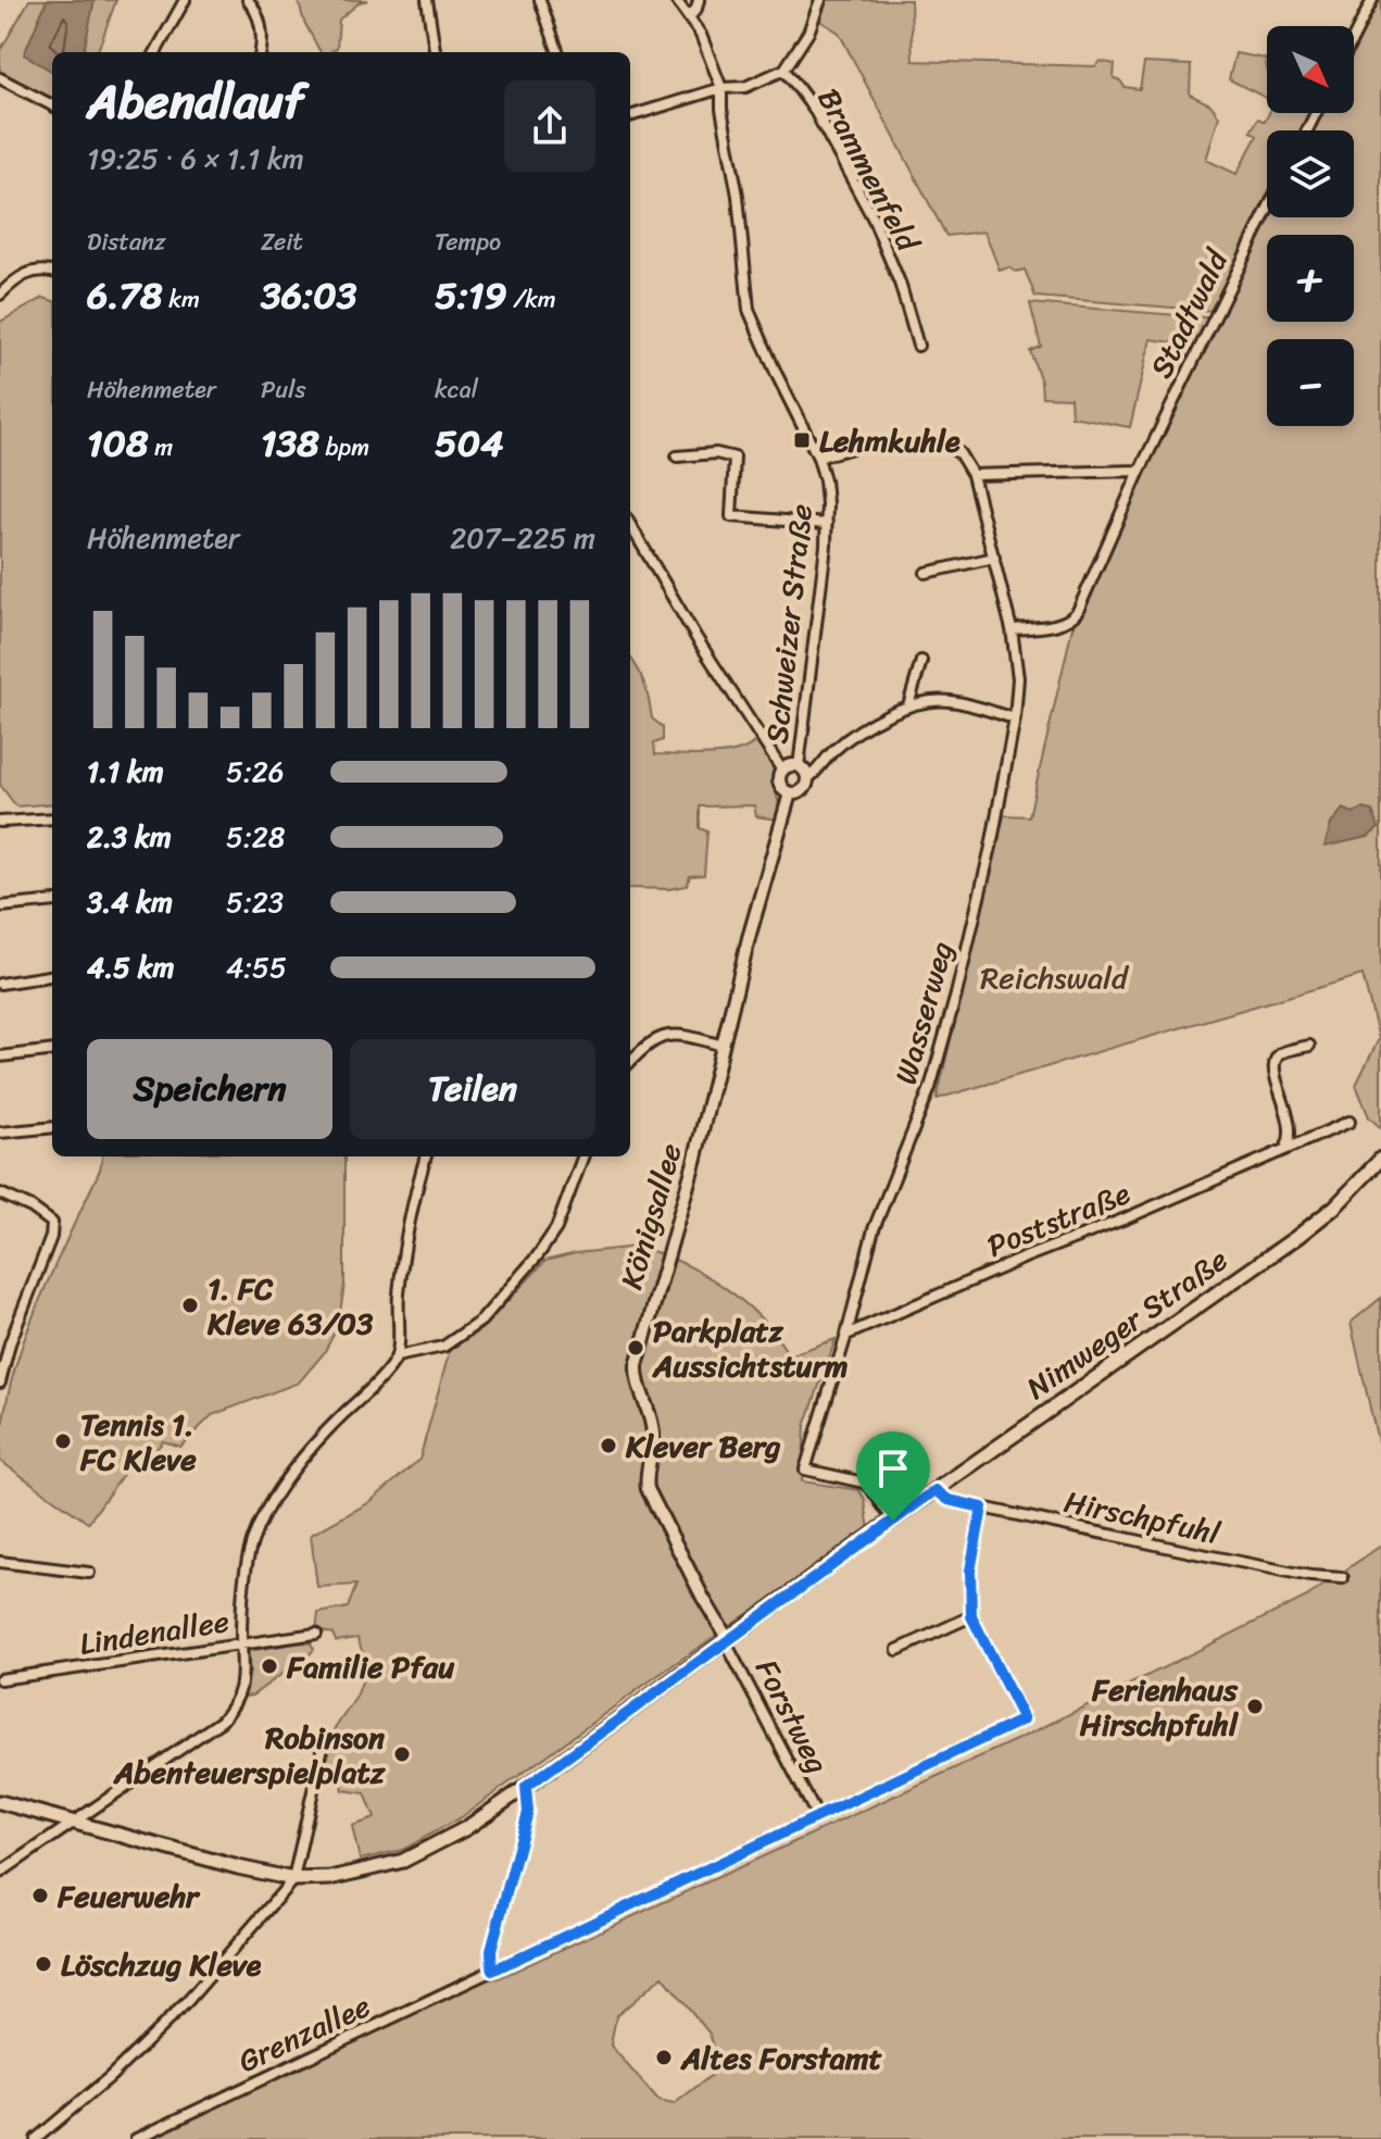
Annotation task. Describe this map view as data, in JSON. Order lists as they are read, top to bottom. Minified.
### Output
{"streets":{"main road":["Nimweger Straße"],"street":["Brammenfeld","Stadtwald","Schweizer Straße","Wasserweg","Königsallee","Poststraße","Hirschpfuhl","Lindenallee","Forstweg","Grenzallee"]},"crossings":[["Stadtwald","Wasserweg"],["Schweizer Straße","Königsallee"],["Wasserweg","Poststraße"],["Wasserweg","Nimweger Straße"],["Königsallee","Nimweger Straße"],["Königsallee","Forstweg"],["Nimweger Straße","Hirschpfuhl"],["Nimweger Straße","Forstweg"],["Forstweg","Grenzallee"]],"parks":["Reichswald"],"places":{"transit":["Lehmkuhle"],"other":["1. FC Kleve 63/03","Parkplatz Aussichtsturm","Tennis 1. FC Kleve","Klever Berg","Familie Pfau","Ferienhaus Hirschpfuhl","Robinson Abenteuerspielplatz","Feuerwehr","Löschzug Kleve","Altes Forstamt"]},"north":"bottom right","page":{"map_buttons":["+","−"],"heading":["Abendlauf","19:25 · 6 × 1.1 km"],"stats":[["Distanz","6.78 km"],["Zeit","36:03"],["Tempo","5:19 /km"],["Höhenmeter","108 m"],["Puls","138 bpm"],["kcal","504"]],"chart":["Höhenmeter","207–225 m"],"list":[{"name":"1.1 km","note":"5:26"},{"name":"2.3 km","note":"5:28"},{"name":"3.4 km","note":"5:23"},{"name":"4.5 km","note":"4:55"}],"buttons":["Speichern","Teilen"]}}
